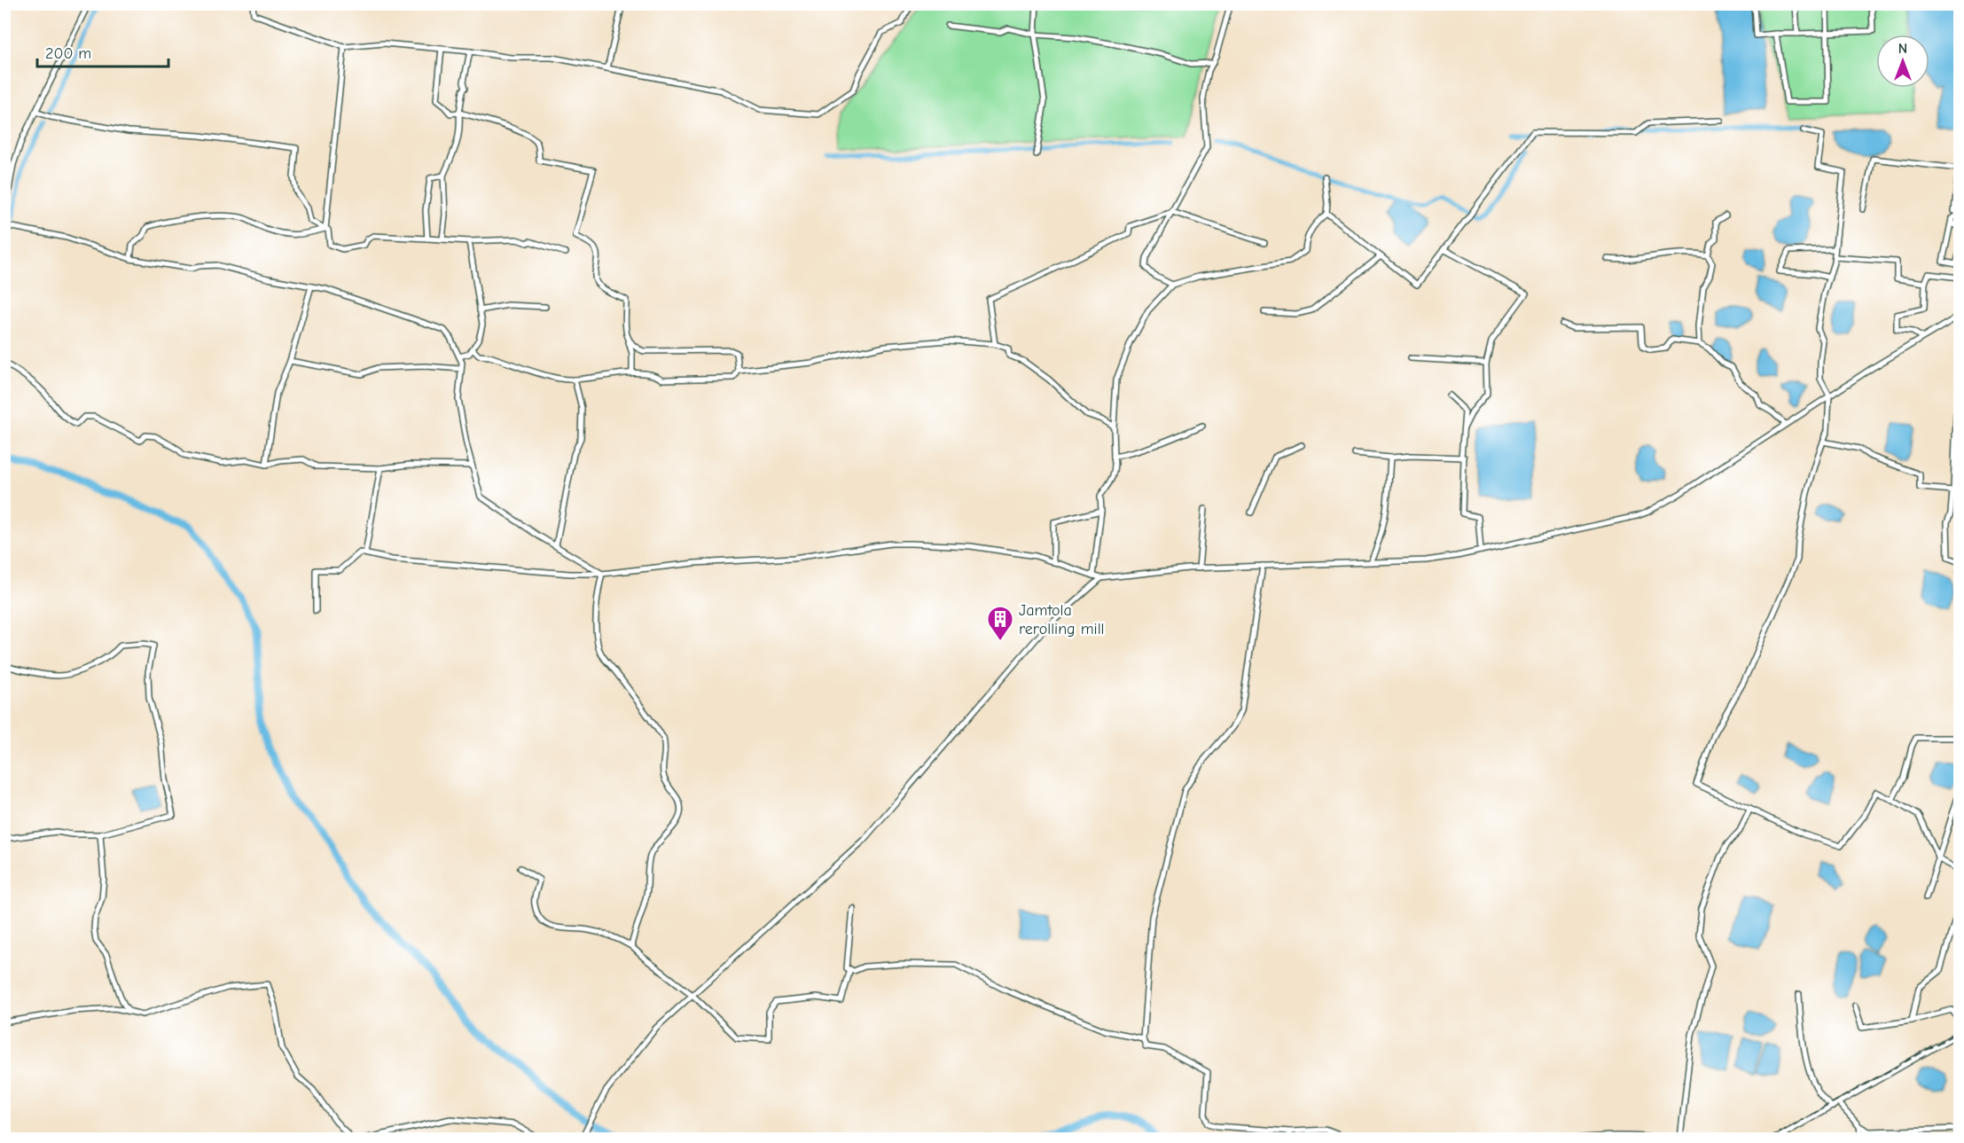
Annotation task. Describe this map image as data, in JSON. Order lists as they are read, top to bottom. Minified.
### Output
{"places":{"building":["Jamtola rerolling mill"]},"scale_bar":"200 m","north":"top"}
